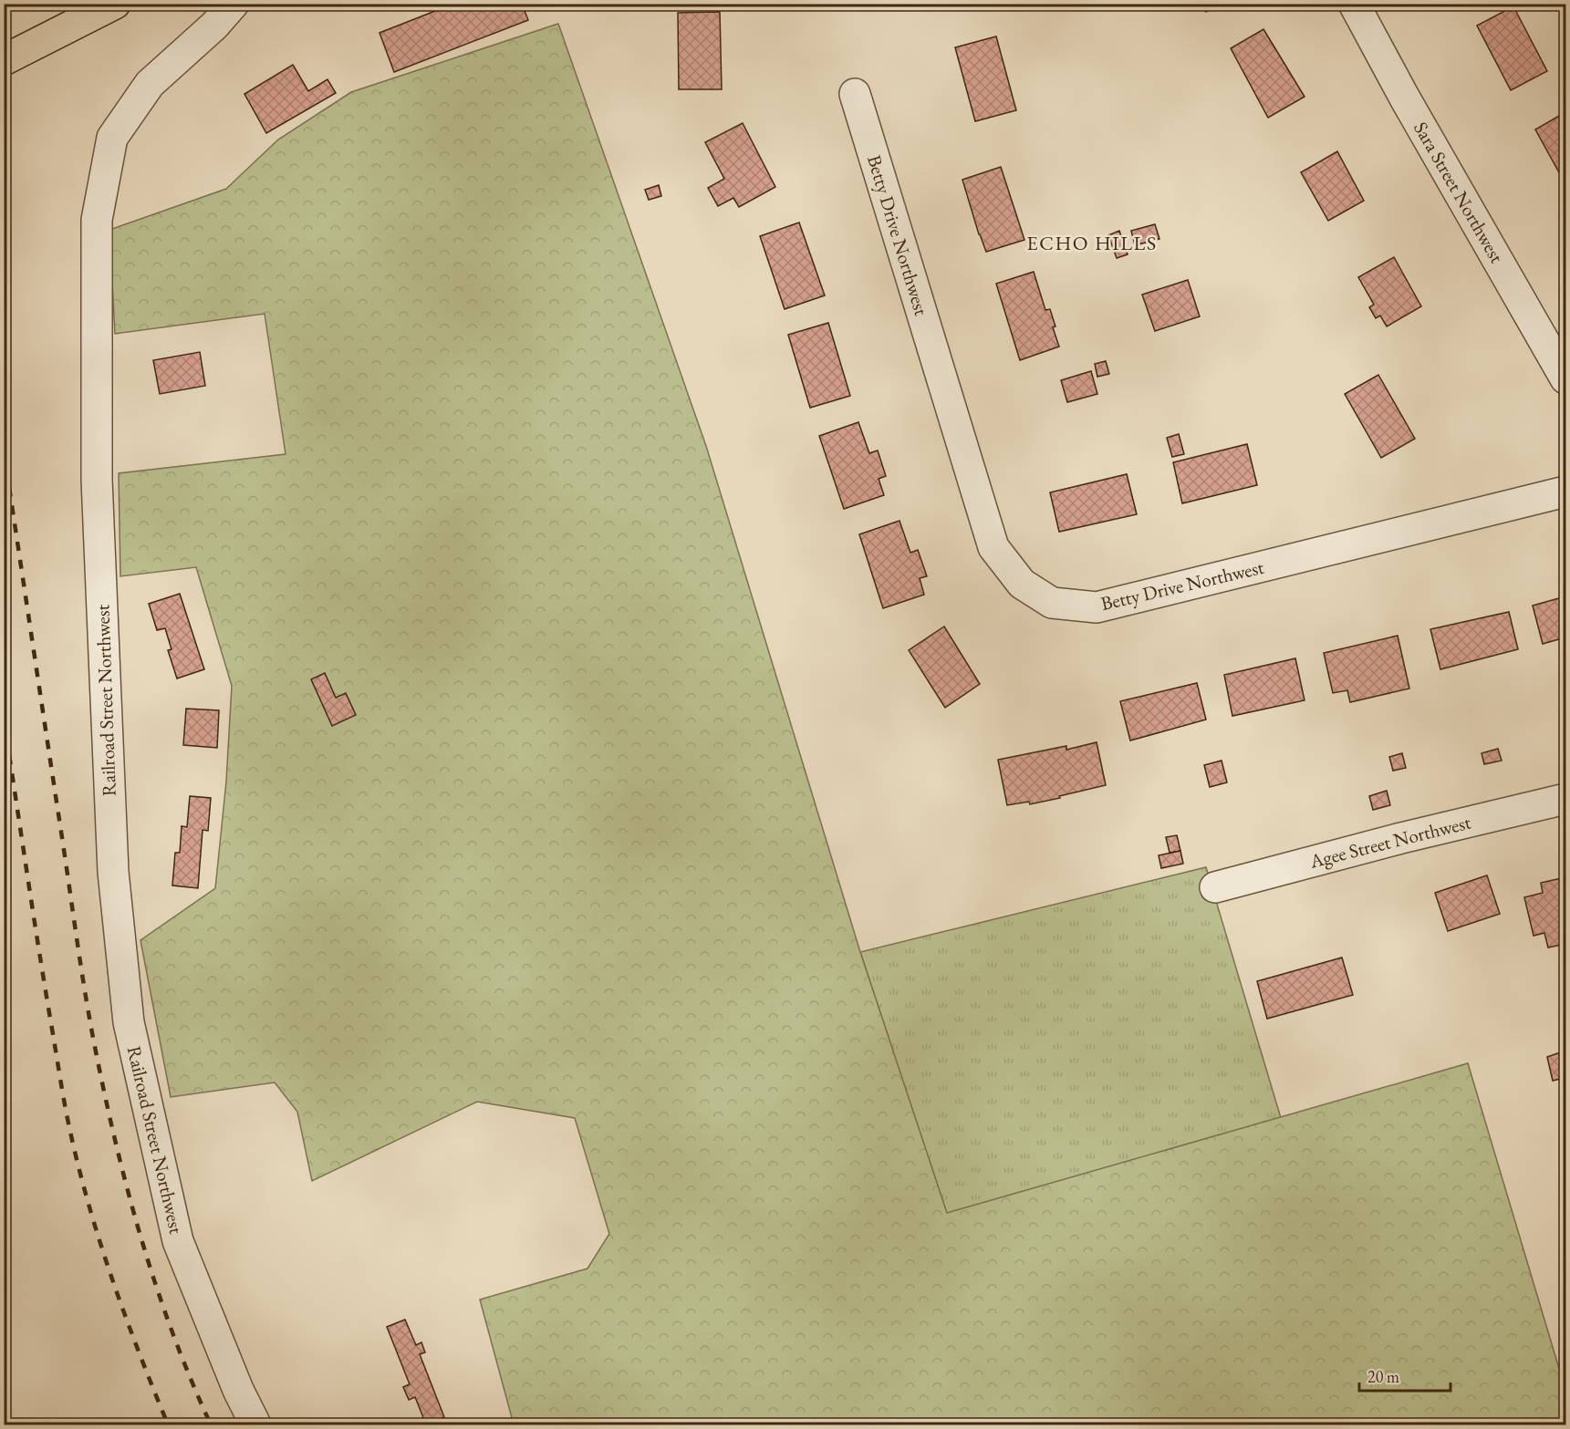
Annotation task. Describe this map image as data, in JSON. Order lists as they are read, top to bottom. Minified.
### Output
{"streets":{"street":["Sara Street Northwest","Betty Drive Northwest","Railroad Street Northwest","Agee Street Northwest"]},"districts":["ECHO HILLS"],"scale_bar":"20 m"}
